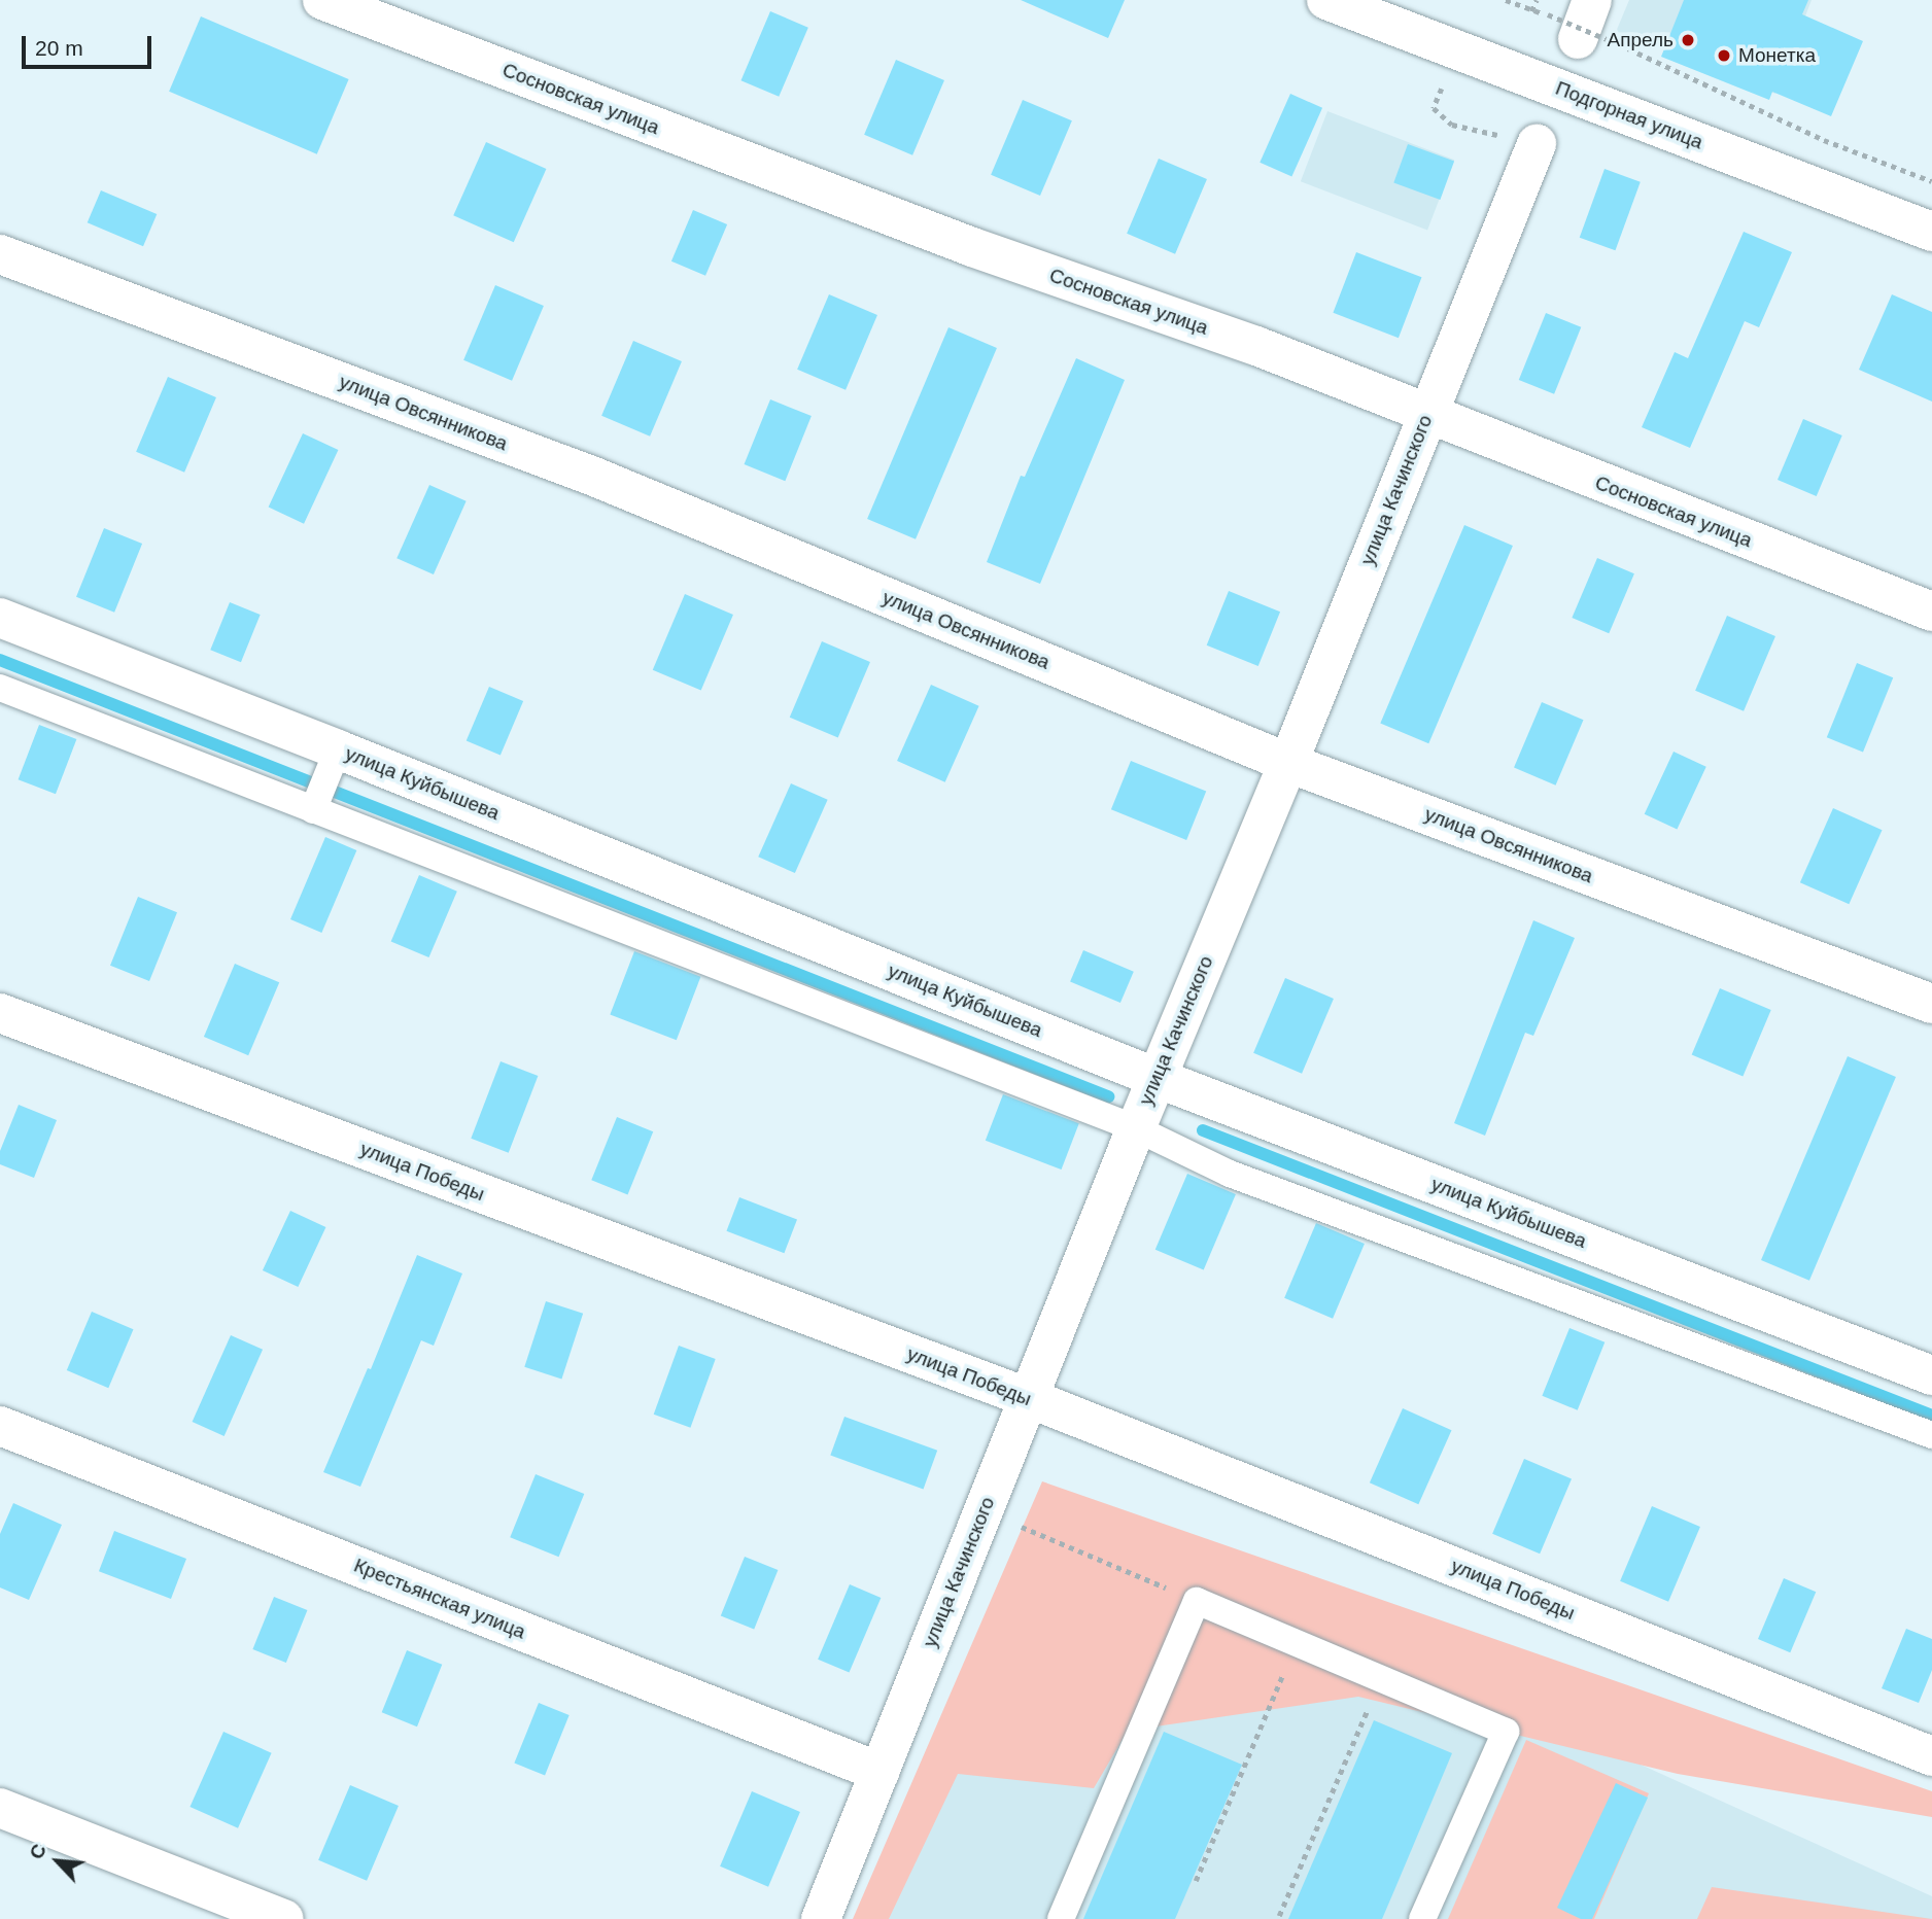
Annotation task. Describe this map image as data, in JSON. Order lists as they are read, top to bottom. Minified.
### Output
{"streets":{"street":["Сосновская улица","Подгорная улица","улица Овсянникова","улица Качинского","улица Куйбышева","улица Победы","Крестьянская улица"]},"crossings":[["Сосновская улица","улица Качинского"],["улица Овсянникова","улица Качинского"],["улица Качинского","улица Куйбышева"],["улица Качинского","улица Победы"],["улица Качинского","Крестьянская улица"]],"places":["Апрель","Монетка"],"scale_bar":"20 m","north":"top left"}
